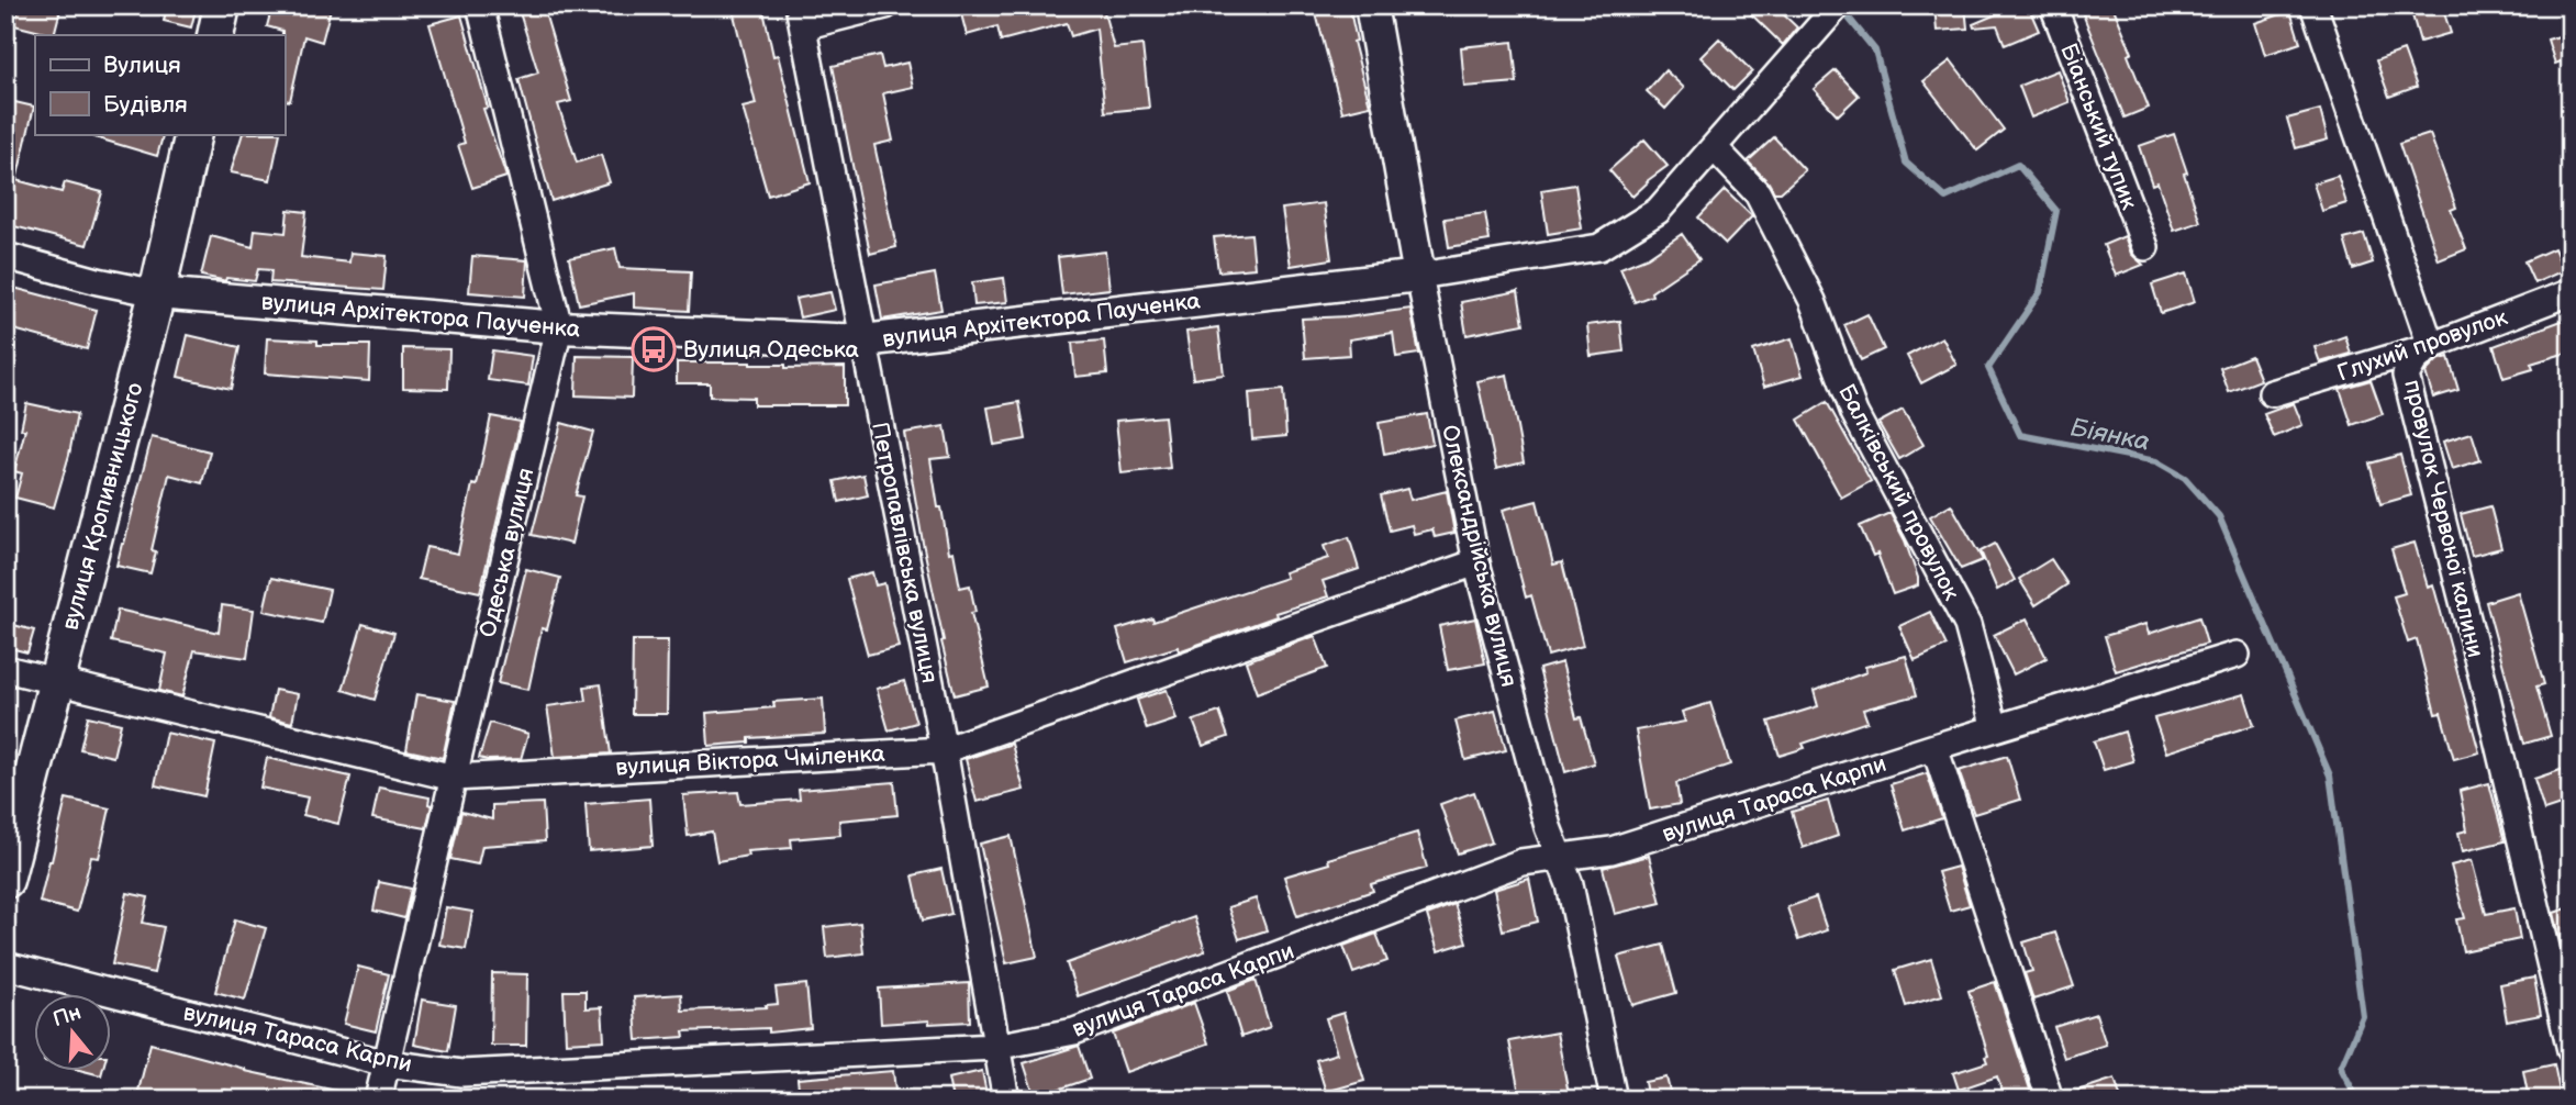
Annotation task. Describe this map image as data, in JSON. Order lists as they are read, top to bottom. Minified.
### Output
{"streets":{"main road":["вулиця Кропивницького"],"street":["Біанський тупик","вулиця Архітектора Паученка","Глухий провулок","Балківський провулок","провулок Червоної калини","Одеська вулиця","Петропавлівська вулиця","Олександрійська вулиця","вулиця Віктора Чміленка","вулиця Тараса Карпи"]},"crossings":[["вулиця Архітектора Паученка","Балківський провулок"],["вулиця Архітектора Паученка","вулиця Кропивницького"],["вулиця Архітектора Паученка","Одеська вулиця"],["вулиця Архітектора Паученка","Петропавлівська вулиця"],["вулиця Архітектора Паученка","Олександрійська вулиця"],["Глухий провулок","провулок Червоної калини"],["Балківський провулок","вулиця Тараса Карпи"],["вулиця Кропивницького","вулиця Віктора Чміленка"],["Одеська вулиця","вулиця Віктора Чміленка"],["Одеська вулиця","вулиця Тараса Карпи"],["Петропавлівська вулиця","вулиця Віктора Чміленка"],["Петропавлівська вулиця","вулиця Тараса Карпи"],["Олександрійська вулиця","вулиця Віктора Чміленка"],["Олександрійська вулиця","вулиця Тараса Карпи"]],"water":["Біянка"],"places":{"bus stop":["Вулиця Одеська"]},"legend":["Вулиця","Будівля"],"north":"top"}
